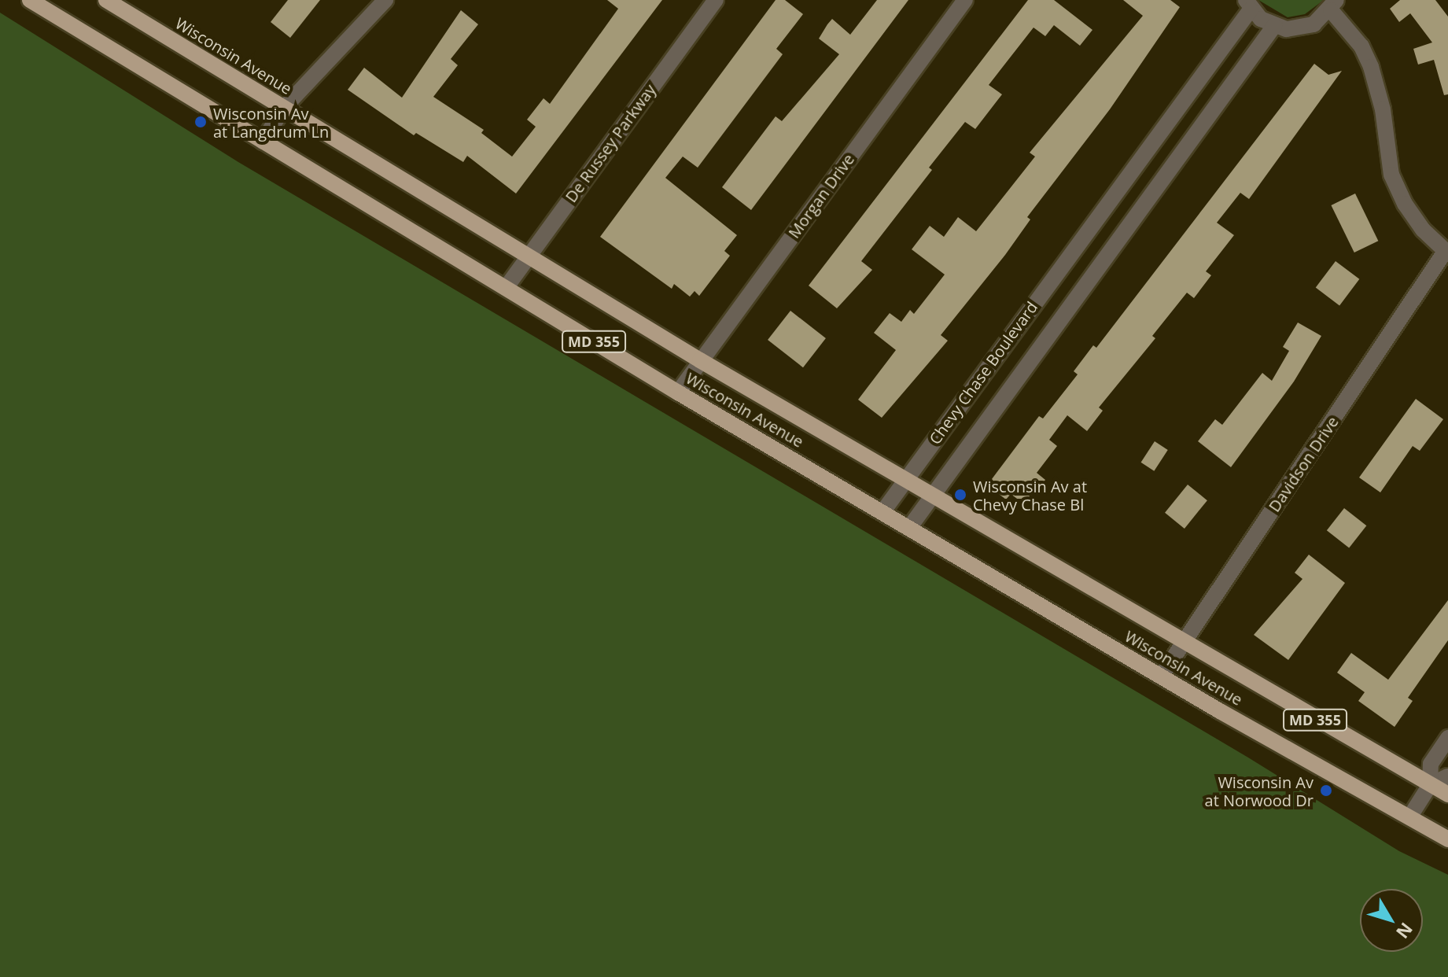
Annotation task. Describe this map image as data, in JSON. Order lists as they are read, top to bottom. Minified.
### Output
{"streets":{"main road":["Wisconsin Avenue","MD 355"],"street":["De Russey Parkway","Morgan Drive","Chevy Chase Boulevard","Davidson Drive"]},"crossings":[["Wisconsin Avenue","De Russey Parkway"],["Wisconsin Avenue","Morgan Drive"],["Wisconsin Avenue","Chevy Chase Boulevard"],["Wisconsin Avenue","Davidson Drive"]],"places":["Wisconsin Av at Langdrum Ln","Wisconsin Av at Chevy Chase Bl","Wisconsin Av at Norwood Dr"],"north":"bottom right"}
